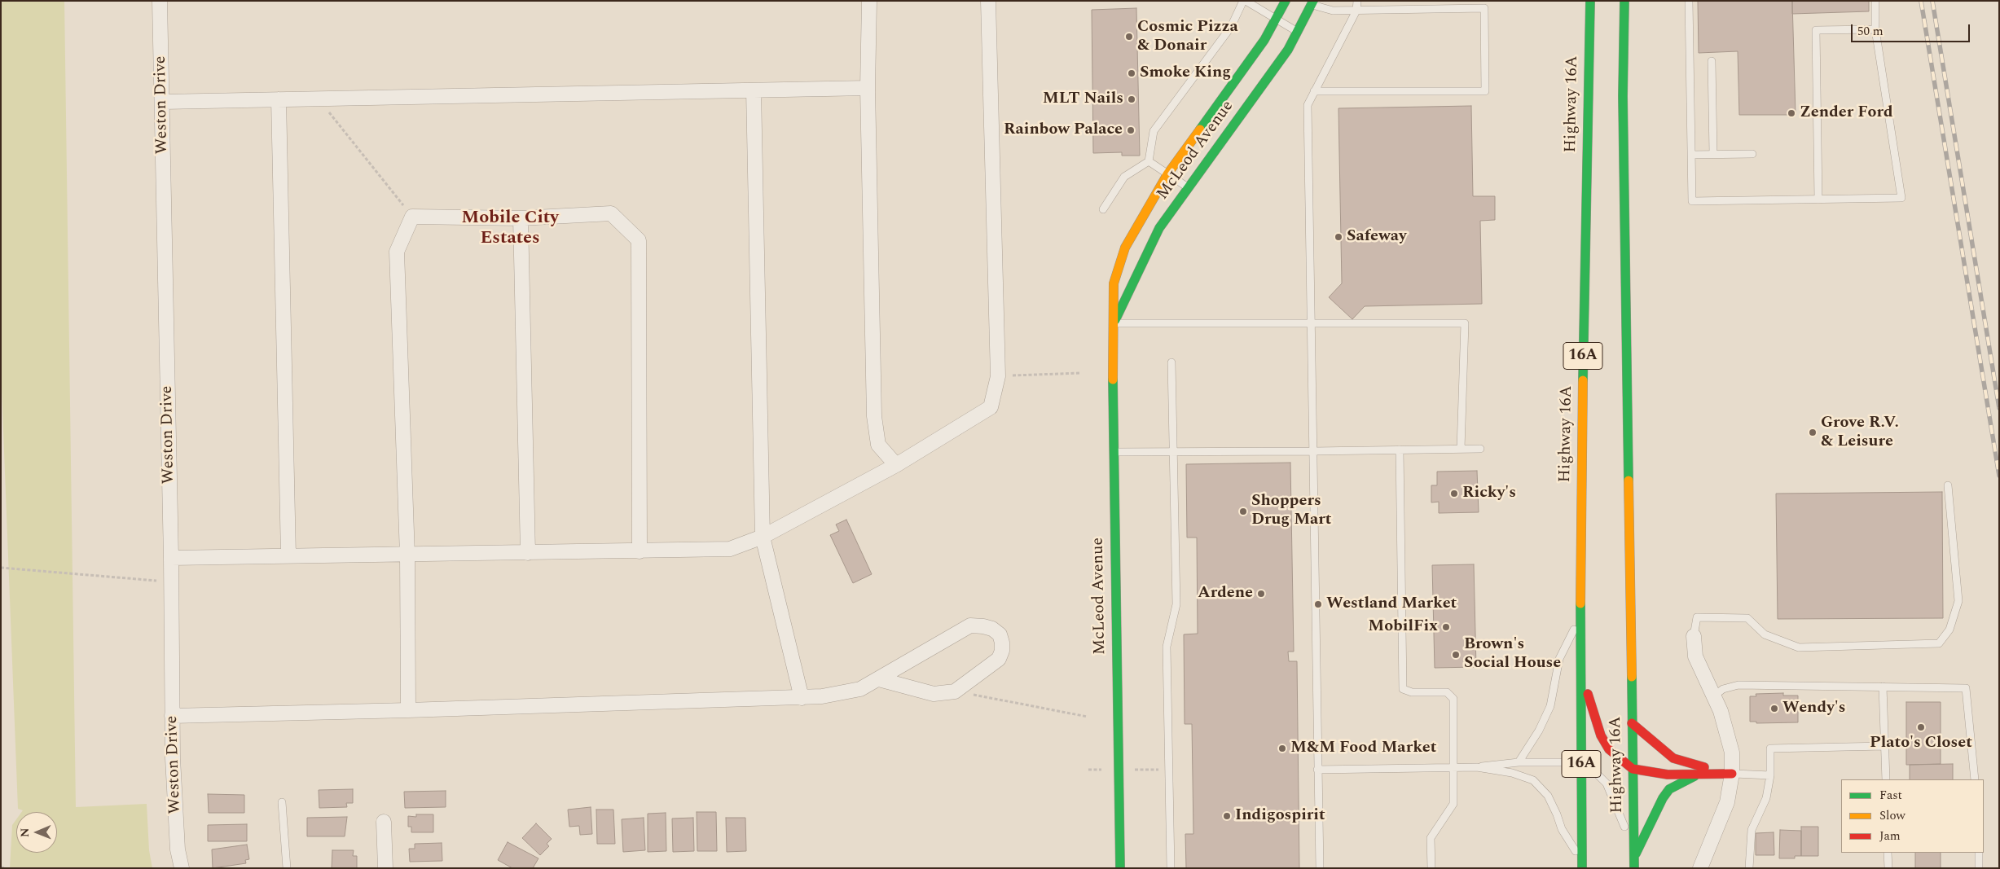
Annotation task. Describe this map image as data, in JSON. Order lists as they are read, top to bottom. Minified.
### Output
{"streets":{"main road":["Highway 16A","McLeod Avenue","16A"],"street":["Weston Drive"]},"districts":["Mobile City Estates"],"places":["Cosmic Pizza & Donair","Smoke King","MLT Nails","Zender Ford","Rainbow Palace","Safeway","Grove R.V. & Leisure","Ricky's","Shoppers Drug Mart","Ardene","Westland Market","MobilFix","Brown's Social House","Wendy's","Plato's Closet","M&M Food Market","Indigospirit"],"legend":["Fast","Slow","Jam"],"scale_bar":"50 m","north":"left"}
